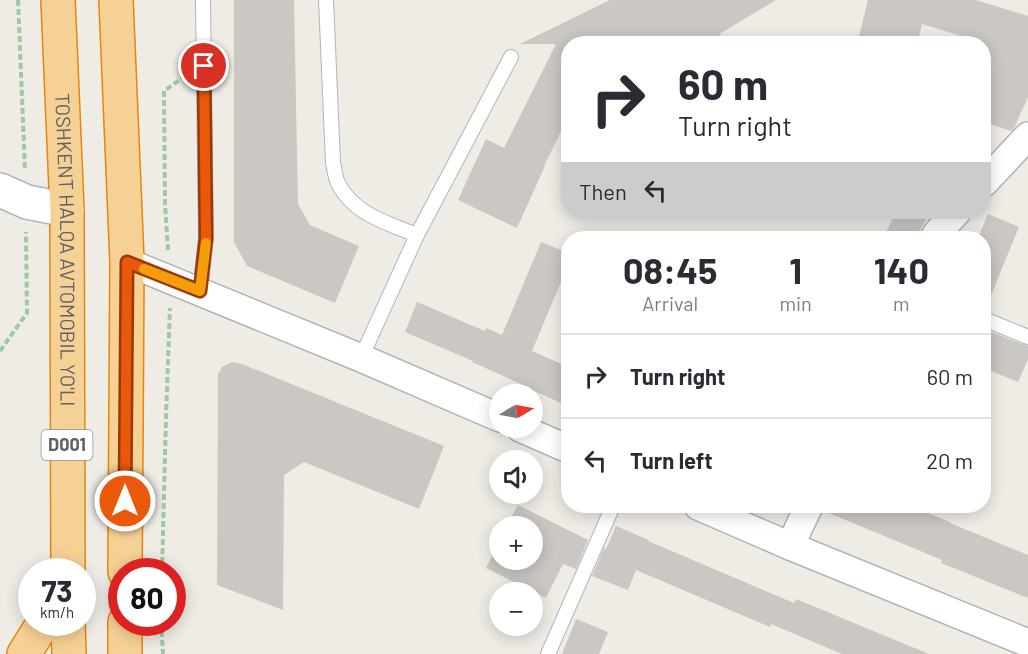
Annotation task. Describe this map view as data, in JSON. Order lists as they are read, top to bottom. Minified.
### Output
{"streets":{"highway":["TOSHKENT HALQA AVTOMOBIL YO'LI","D001"]},"north":"right","page":{"turn":["60 m","Turn right"],"then":"Then","eta":["08:45","Arrival","1","min","140","m"],"list":[{"name":"Turn right","value":"60 m"},{"name":"Turn left","value":"20 m"}],"map_buttons":["+","−"],"speed":"73 km/h","limit":"80"}}
